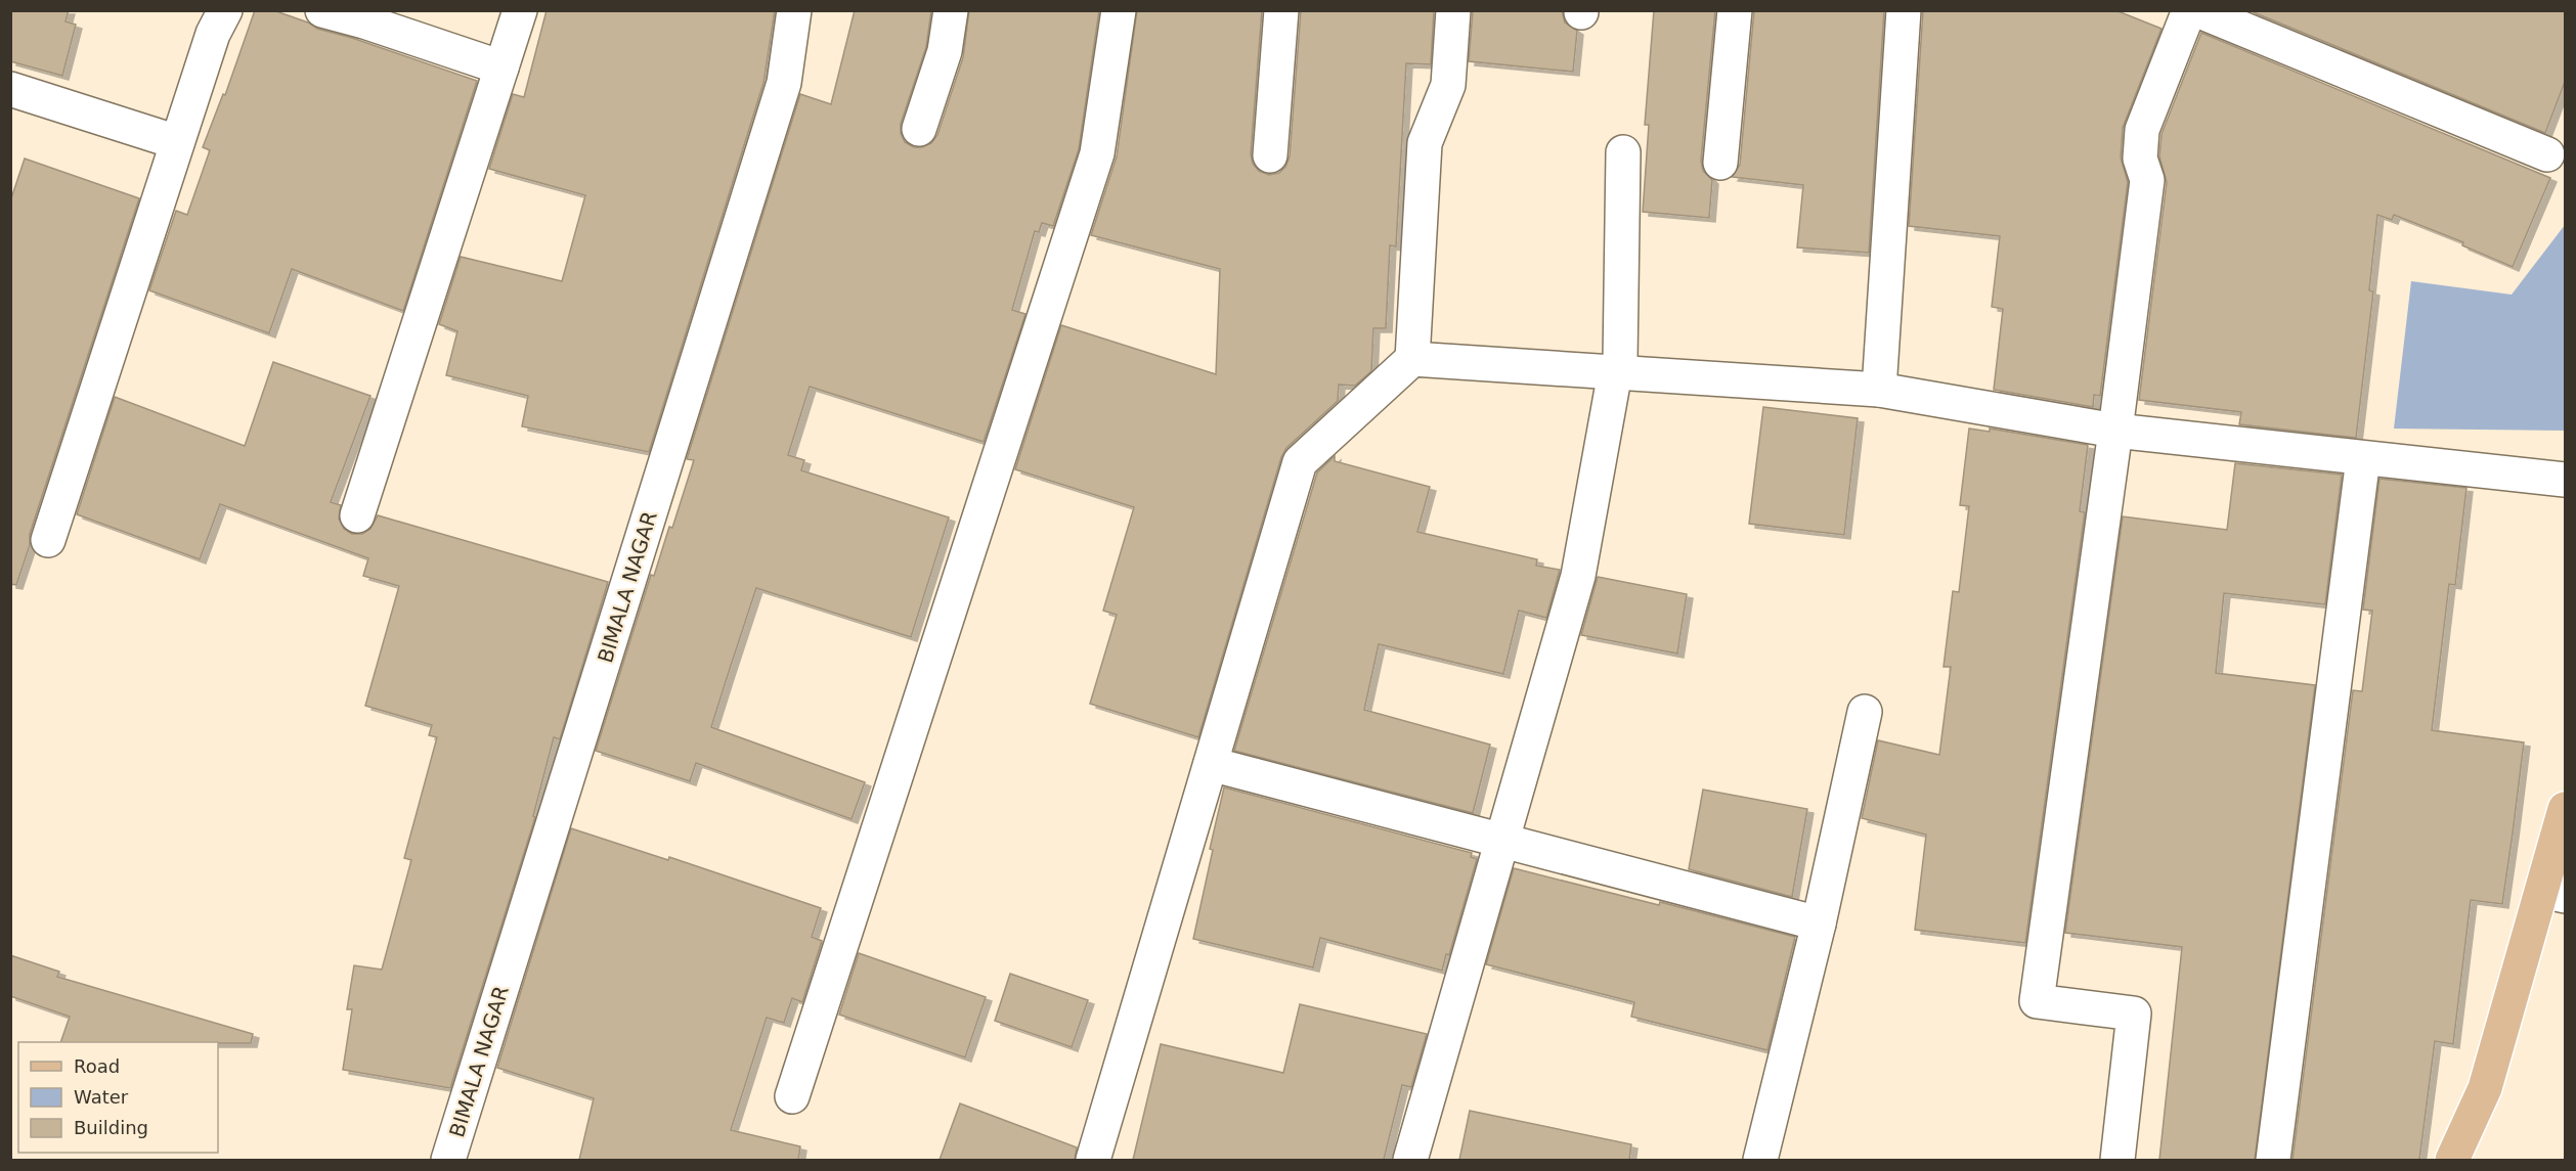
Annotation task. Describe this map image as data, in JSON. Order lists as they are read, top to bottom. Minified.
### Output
{"streets":{"street":["BIMALA NAGAR"]},"legend":["Road","Water","Building"]}
